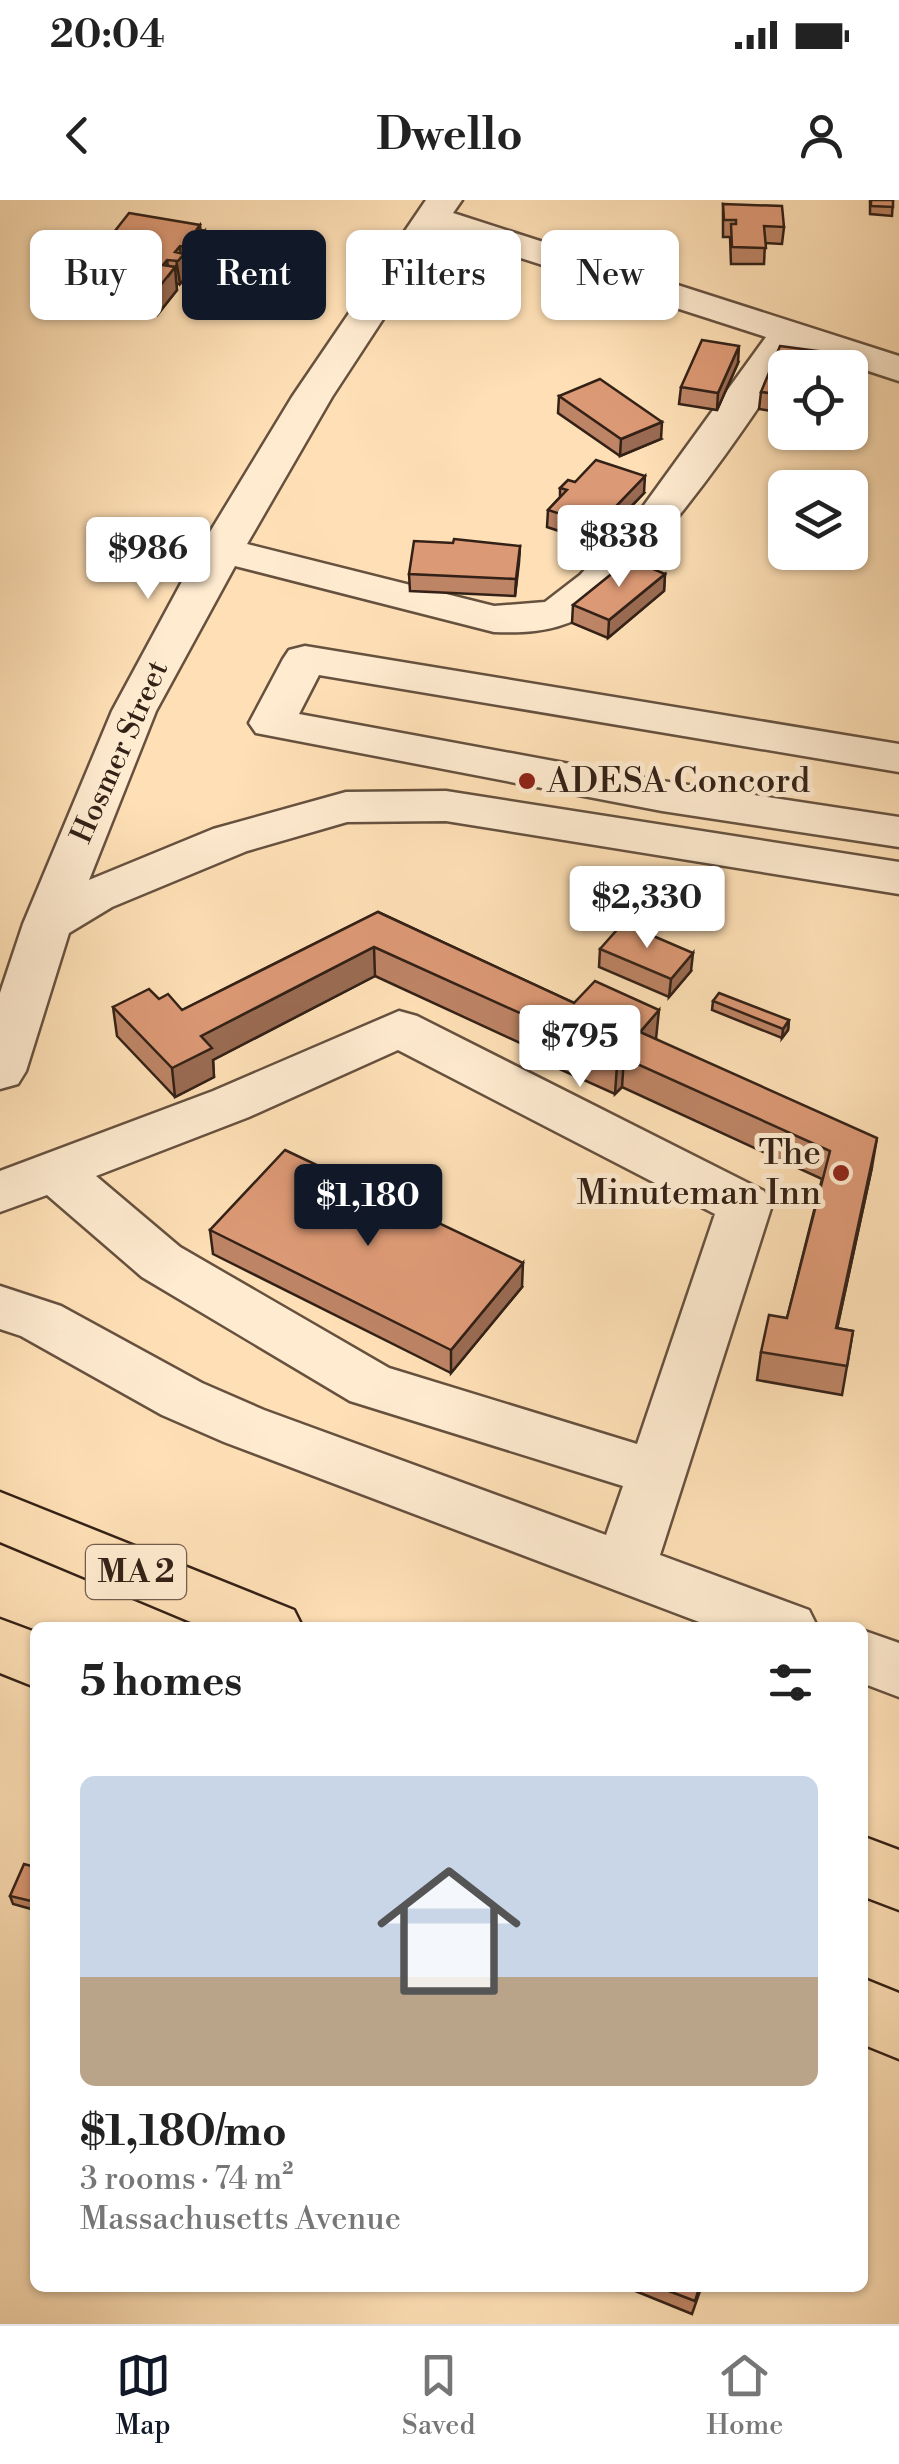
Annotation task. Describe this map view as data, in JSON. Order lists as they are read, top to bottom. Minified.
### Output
{"streets":{"highway":["MA 2"],"street":["Hosmer Street"]},"places":["ADESA Concord","The Minuteman Inn"],"page":{"status":"20:04","header":"Dwello","chip":["Buy","Rent","Filters","New"],"price":["$838","$986","$2,330","$795","$1,180"],"heading":"5 homes","list":[{"name":"$1,180/mo","note":"3 rooms · 74 m² · Massachusetts Avenue"}],"tabs":["Map","Saved","Home"]}}
